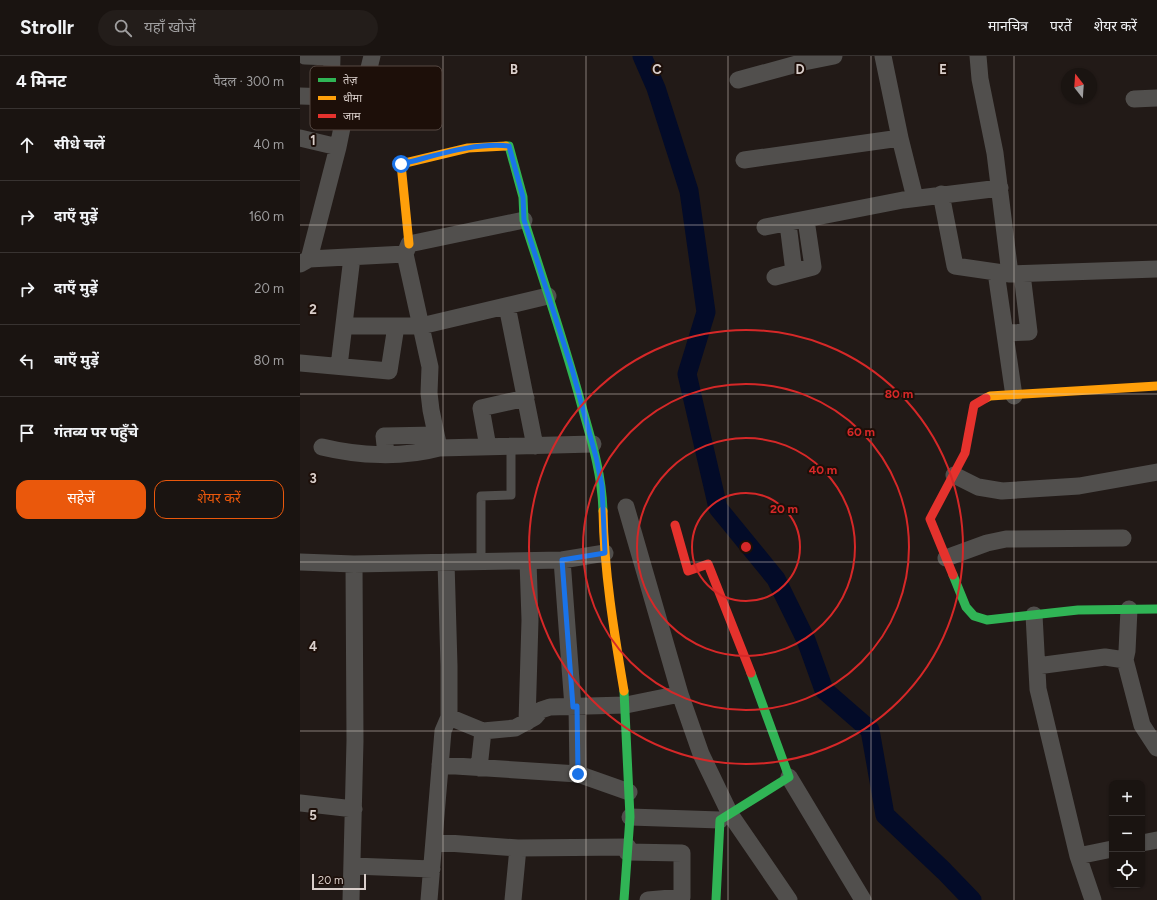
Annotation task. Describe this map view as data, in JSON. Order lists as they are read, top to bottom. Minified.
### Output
{"legend":["तेज़","धीमा","जाम"],"scale_bar":"20 m","north":"top","page":{"header":"Strollr","search":"यहाँ खोजें","nav":["मानचित्र","परतें","शेयर करें"],"heading":["4 मिनट","पैदल · 300 m"],"list":[["सीधे चलें","40 m"],["दाएँ मुड़ें","160 m"],["दाएँ मुड़ें","20 m"],["बाएँ मुड़ें","80 m"],"गंतव्य पर पहुँचे"],"buttons":["सहेजें","शेयर करें"],"map_buttons":["+","−"],"scale":"20 m"},"grid":{"columns":["B","C","D","E"],"rows":["1","2","3","4","5"]},"rings":["80 m","60 m","40 m","20 m"]}
